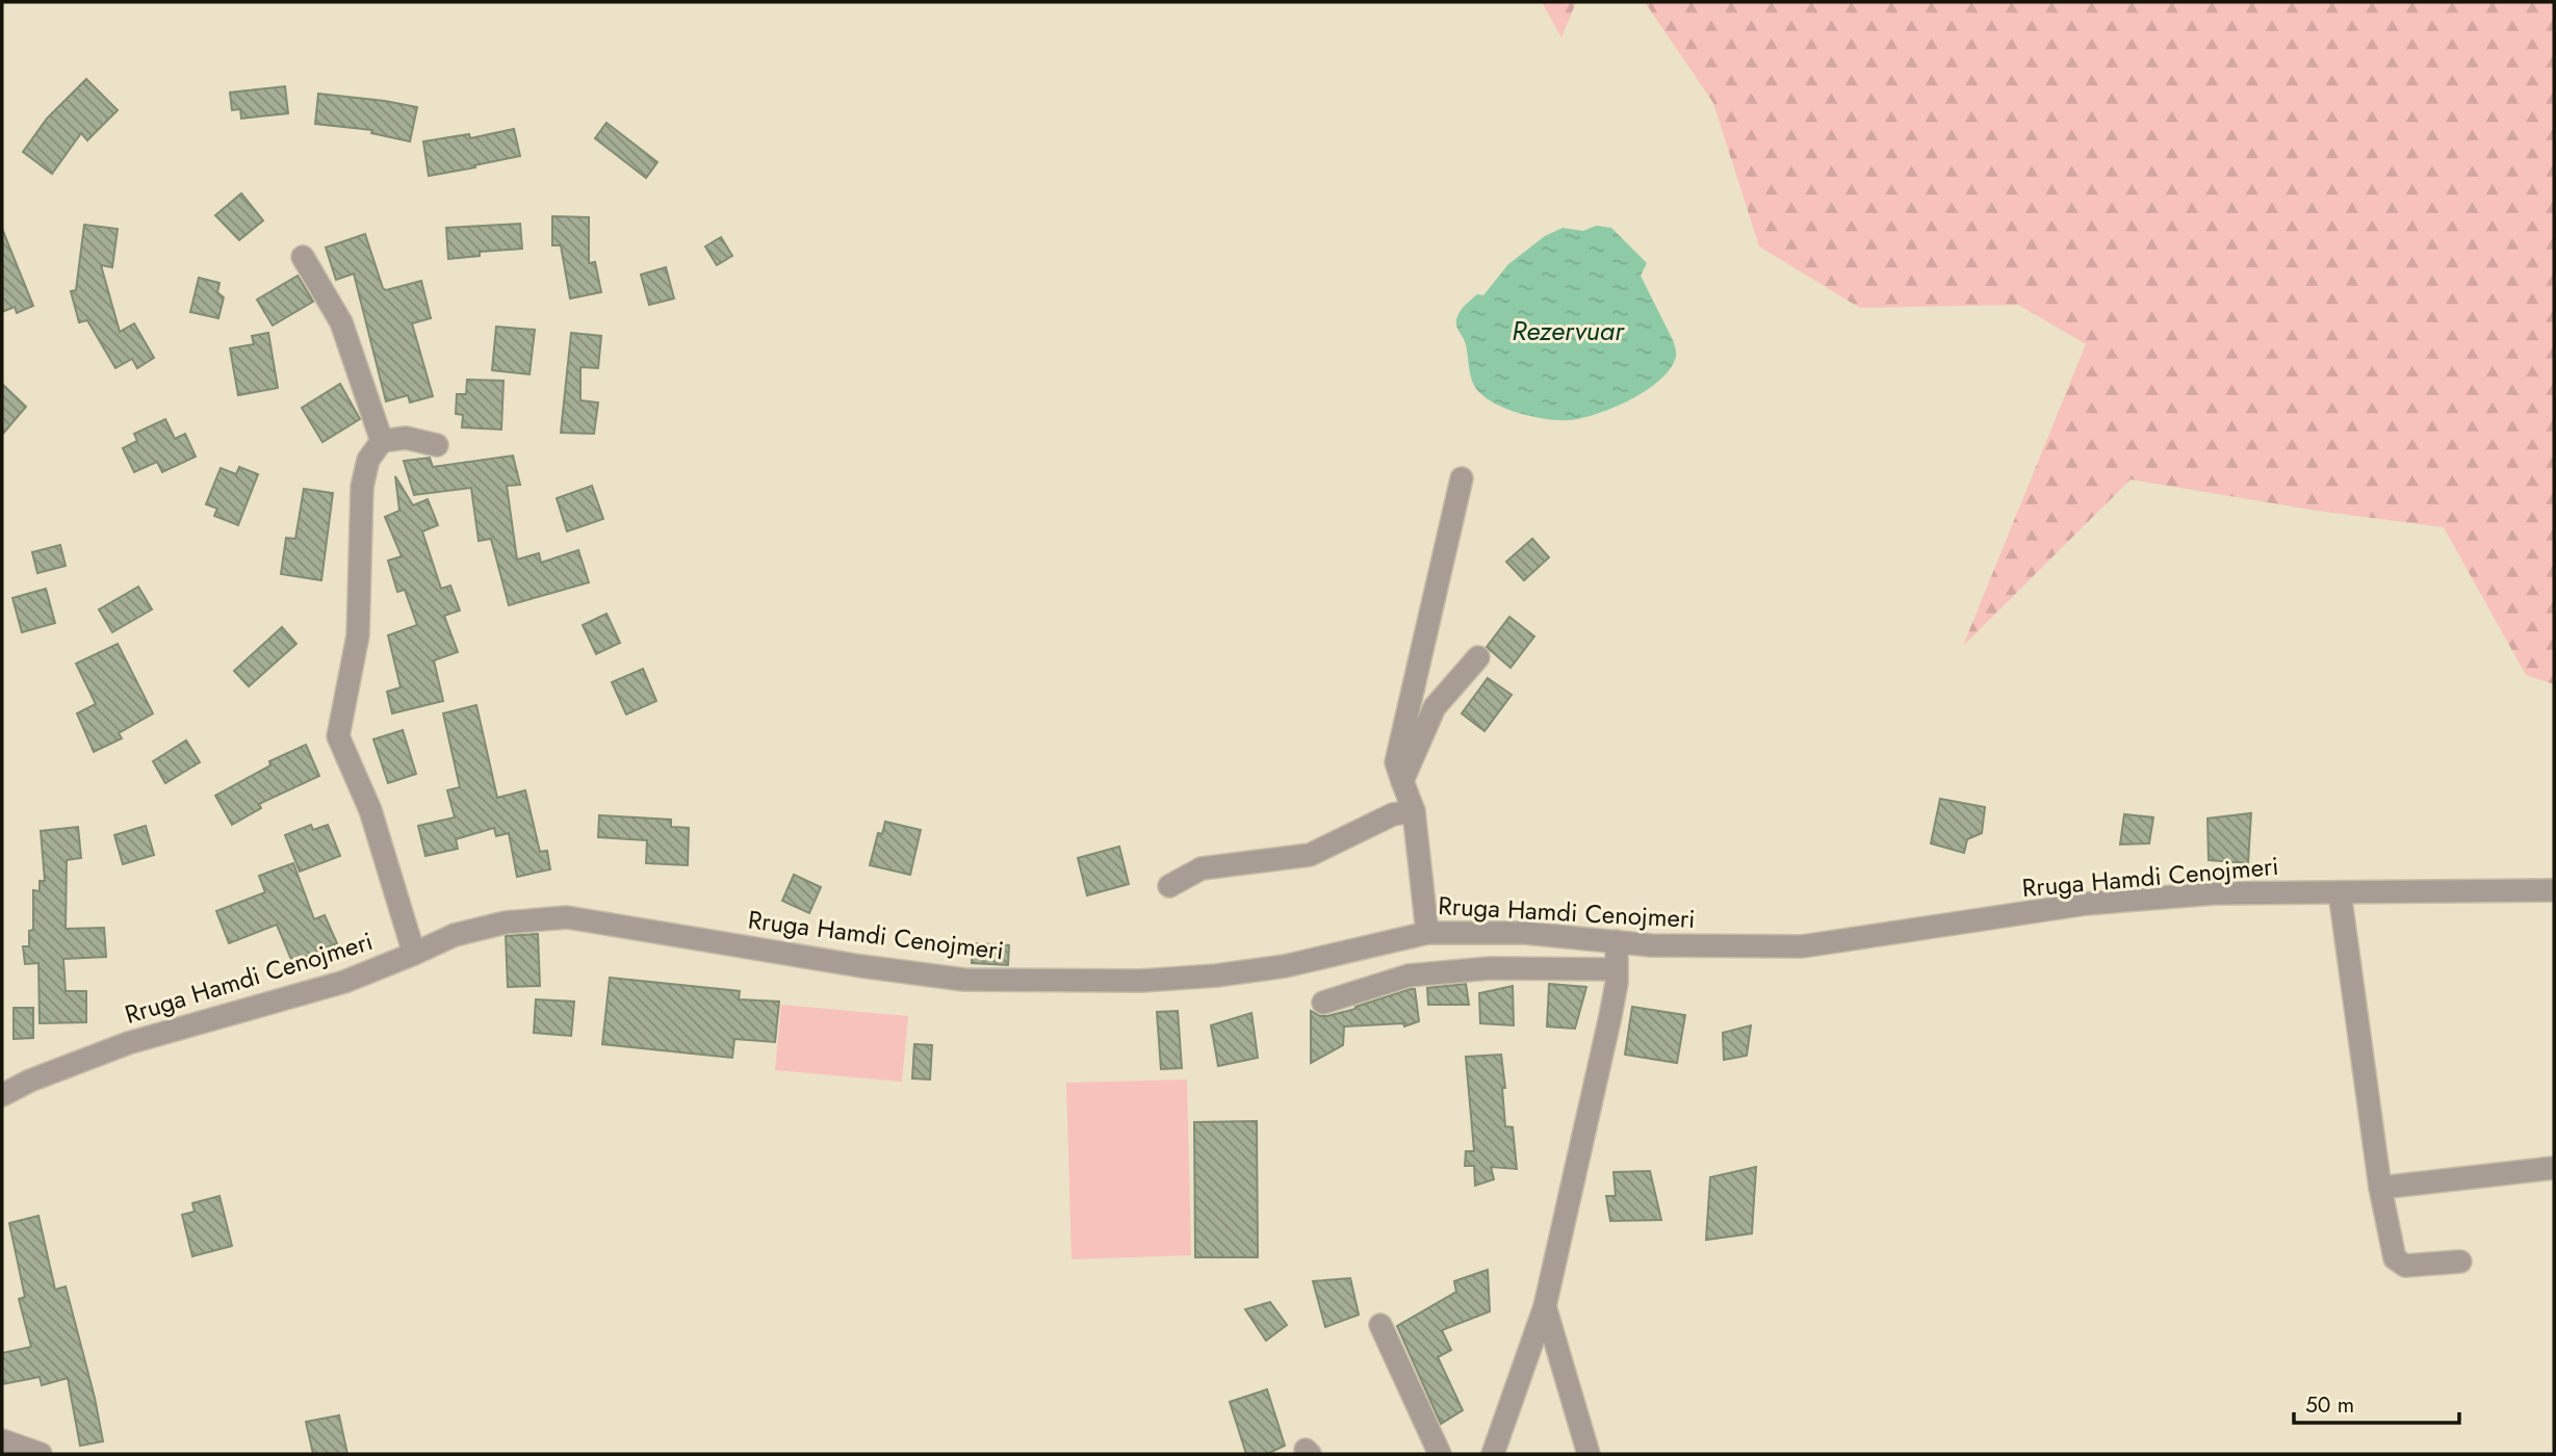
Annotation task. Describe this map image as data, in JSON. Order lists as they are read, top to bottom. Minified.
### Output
{"streets":{"street":["Rruga Hamdi Cenojmeri"]},"water":["Rezervuar"],"scale_bar":"50 m"}
